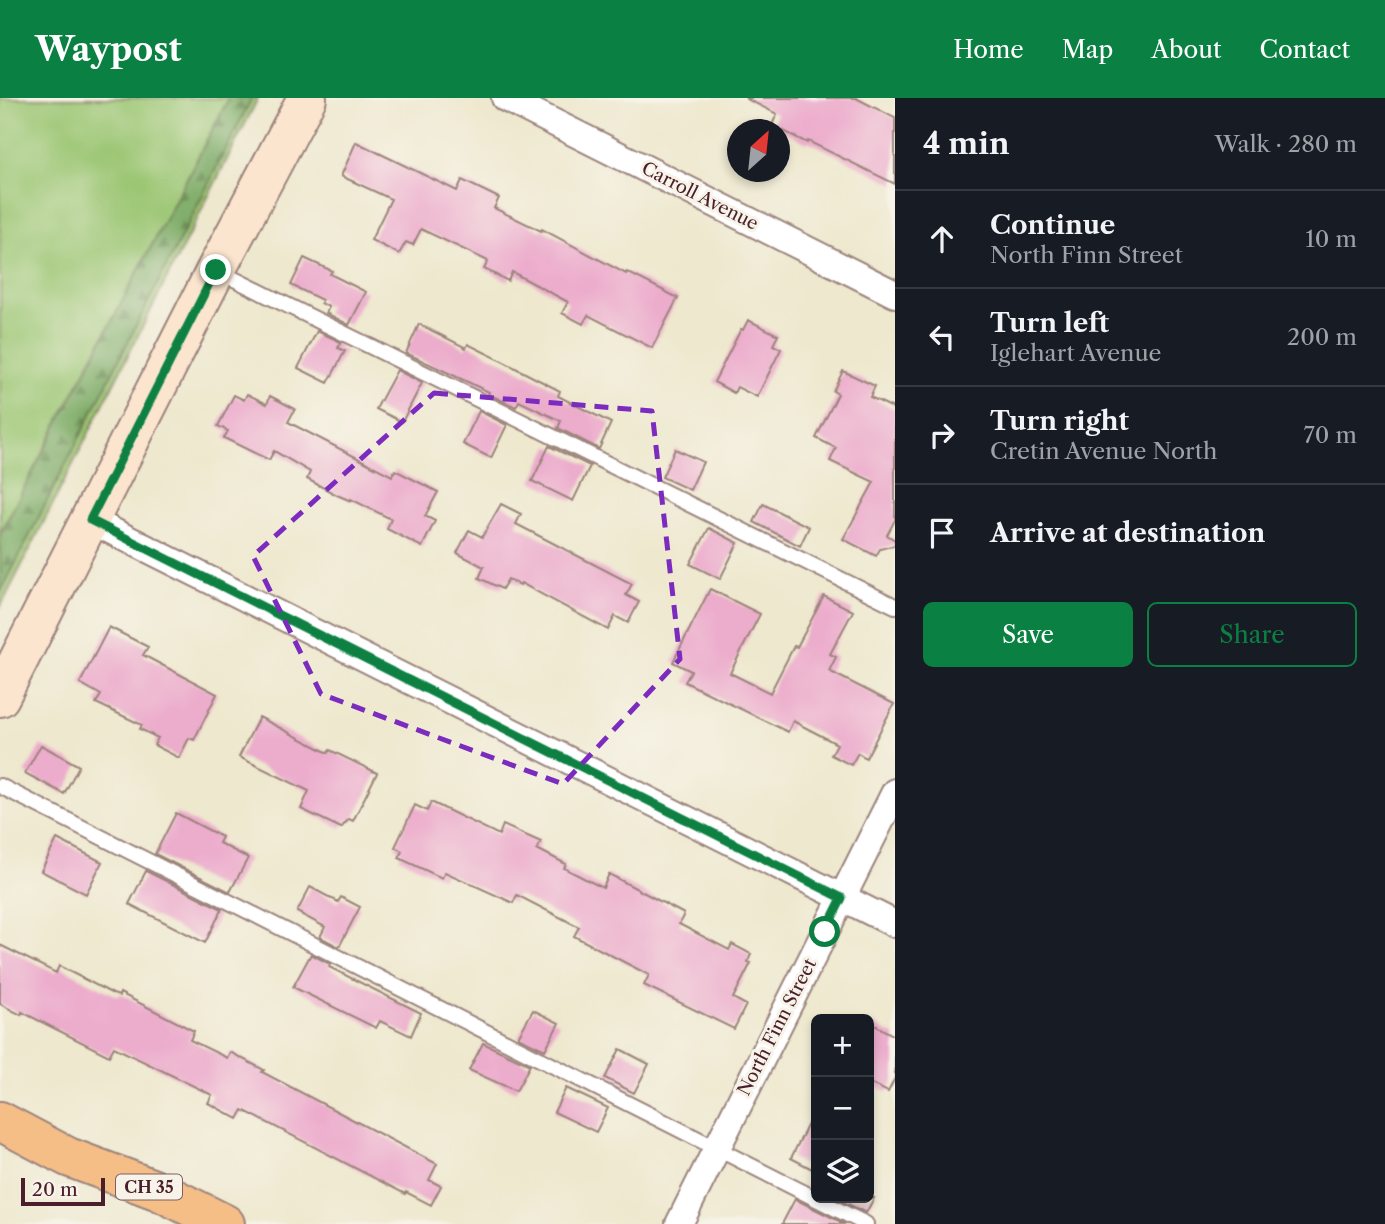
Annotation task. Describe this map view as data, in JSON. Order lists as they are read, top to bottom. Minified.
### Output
{"streets":{"main road":["CH 35"],"street":["Carroll Avenue","North Finn Street"]},"scale_bar":"20 m","north":"top right","page":{"header":"Waypost","nav":["Home","Map","About","Contact"],"heading":["4 min","Walk · 280 m"],"list":[["Continue","North Finn Street","10 m"],["Turn left","Iglehart Avenue","200 m"],["Turn right","Cretin Avenue North","70 m"],"Arrive at destination"],"buttons":["Save","Share"],"map_buttons":["+","−"],"scale":"20 m"}}
